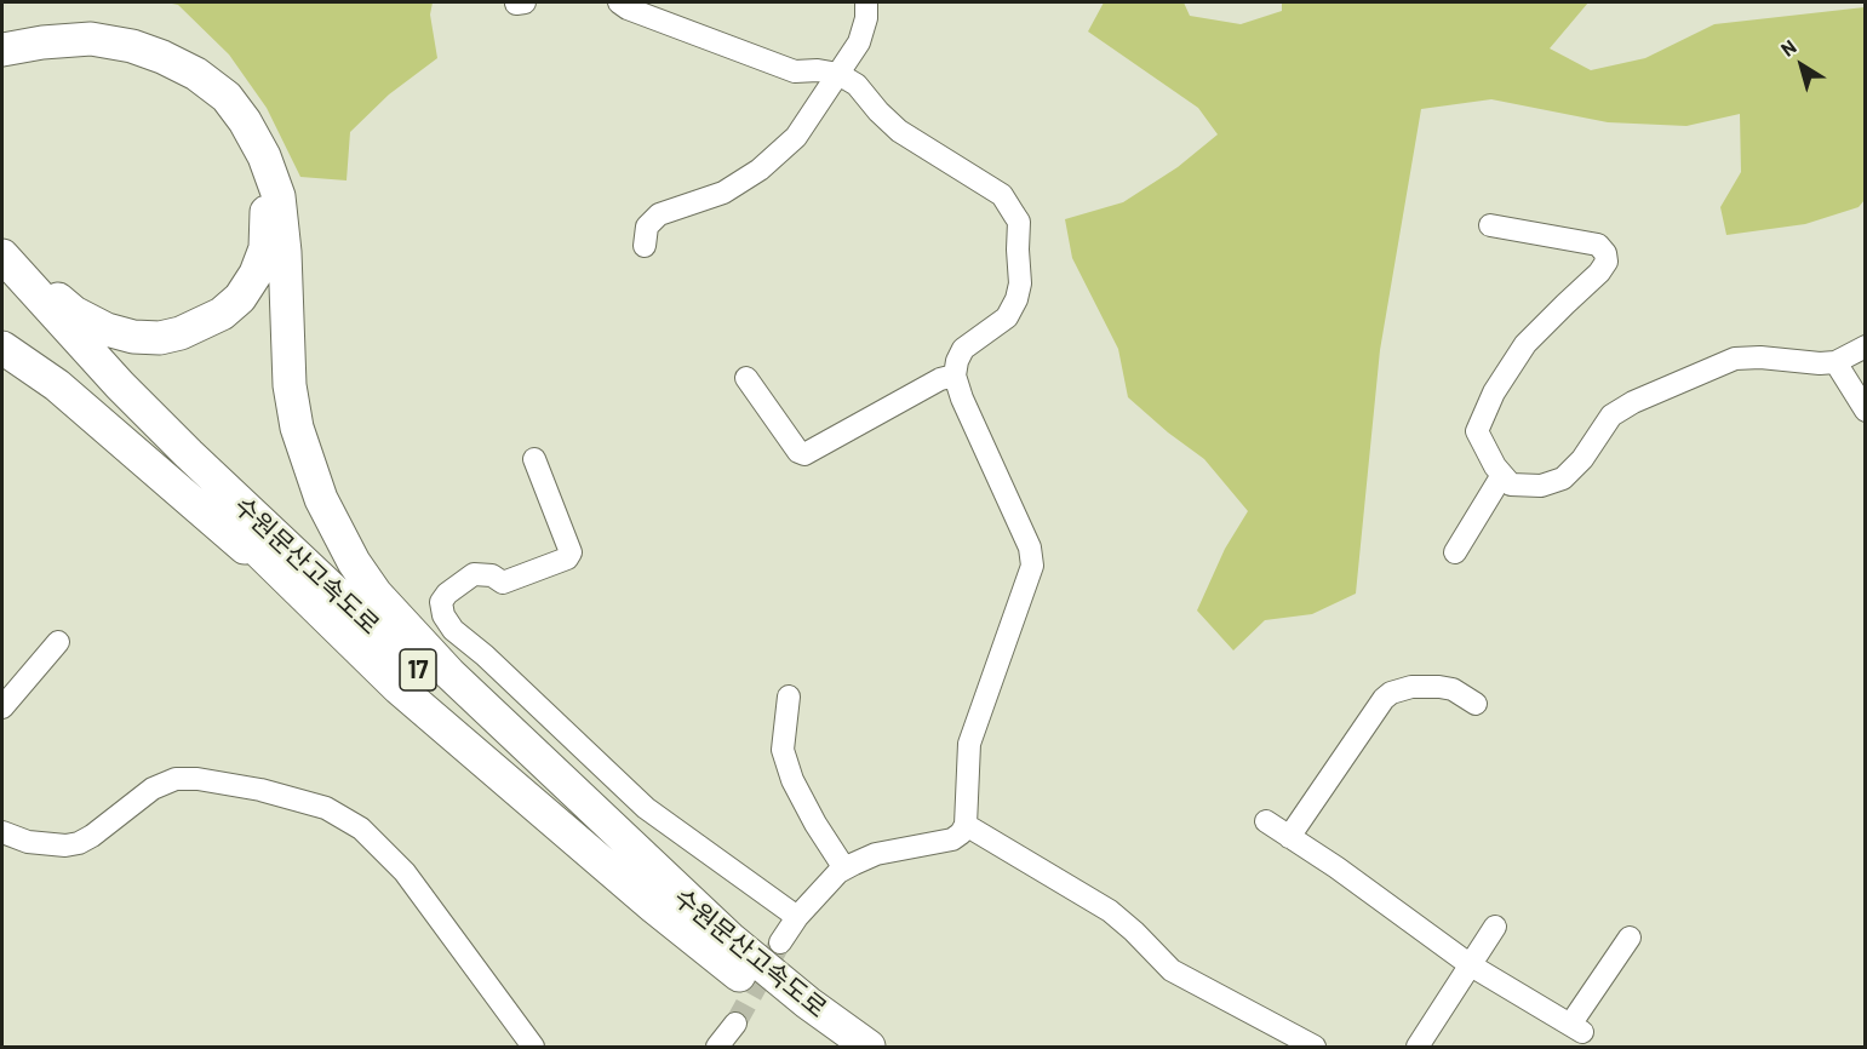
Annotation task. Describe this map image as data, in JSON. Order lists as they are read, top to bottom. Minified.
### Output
{"streets":{"highway":["수원문산고속도로","17"]},"north":"top left"}
